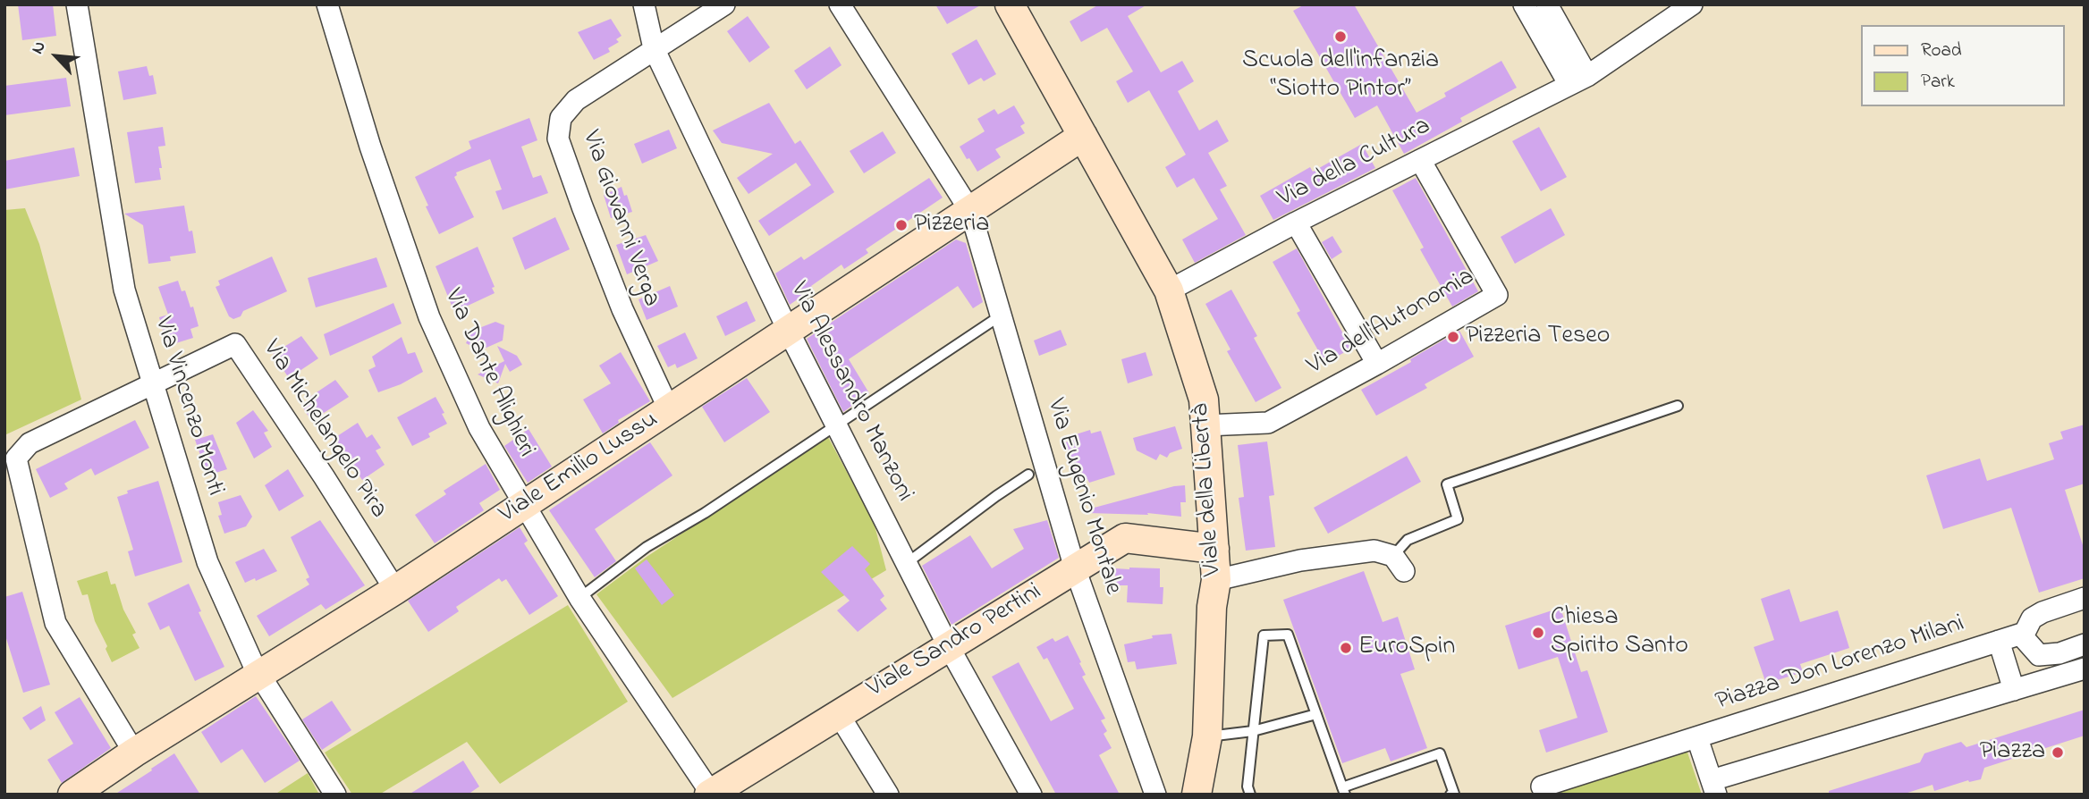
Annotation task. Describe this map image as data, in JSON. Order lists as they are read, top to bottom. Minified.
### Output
{"streets":{"street":["Via della Cultura","Via Giovanni Verga","Via dell'Autonomia","Via Dante Alighieri","Via Alessandro Manzoni","Via Vincenzo Monti","Via Michelangelo Pira","Viale Emilio Lussu","Viale della Libertà","Via Eugenio Montale","Viale Sandro Pertini","Piazza Don Lorenzo Milani"]},"crossings":[["Via della Cultura","Via dell'Autonomia"],["Via della Cultura","Viale della Libertà"],["Via Giovanni Verga","Via Alessandro Manzoni"],["Via Giovanni Verga","Viale Emilio Lussu"],["Via dell'Autonomia","Viale della Libertà"],["Via Dante Alighieri","Viale Emilio Lussu"],["Via Dante Alighieri","Viale Sandro Pertini"],["Via Alessandro Manzoni","Viale Emilio Lussu"],["Via Alessandro Manzoni","Viale Sandro Pertini"],["Via Vincenzo Monti","Via Michelangelo Pira"],["Via Vincenzo Monti","Viale Emilio Lussu"],["Via Michelangelo Pira","Viale Emilio Lussu"],["Viale Emilio Lussu","Viale della Libertà"],["Viale Emilio Lussu","Via Eugenio Montale"],["Viale della Libertà","Viale Sandro Pertini"],["Via Eugenio Montale","Viale Sandro Pertini"]],"places":["Scuola dell'infanzia “Siotto Pintor”","Pizzeria","Pizzeria Teseo","Chiesa Spirito Santo","EuroSpin","Piazza"],"legend":["Road","Park"],"north":"top left"}
